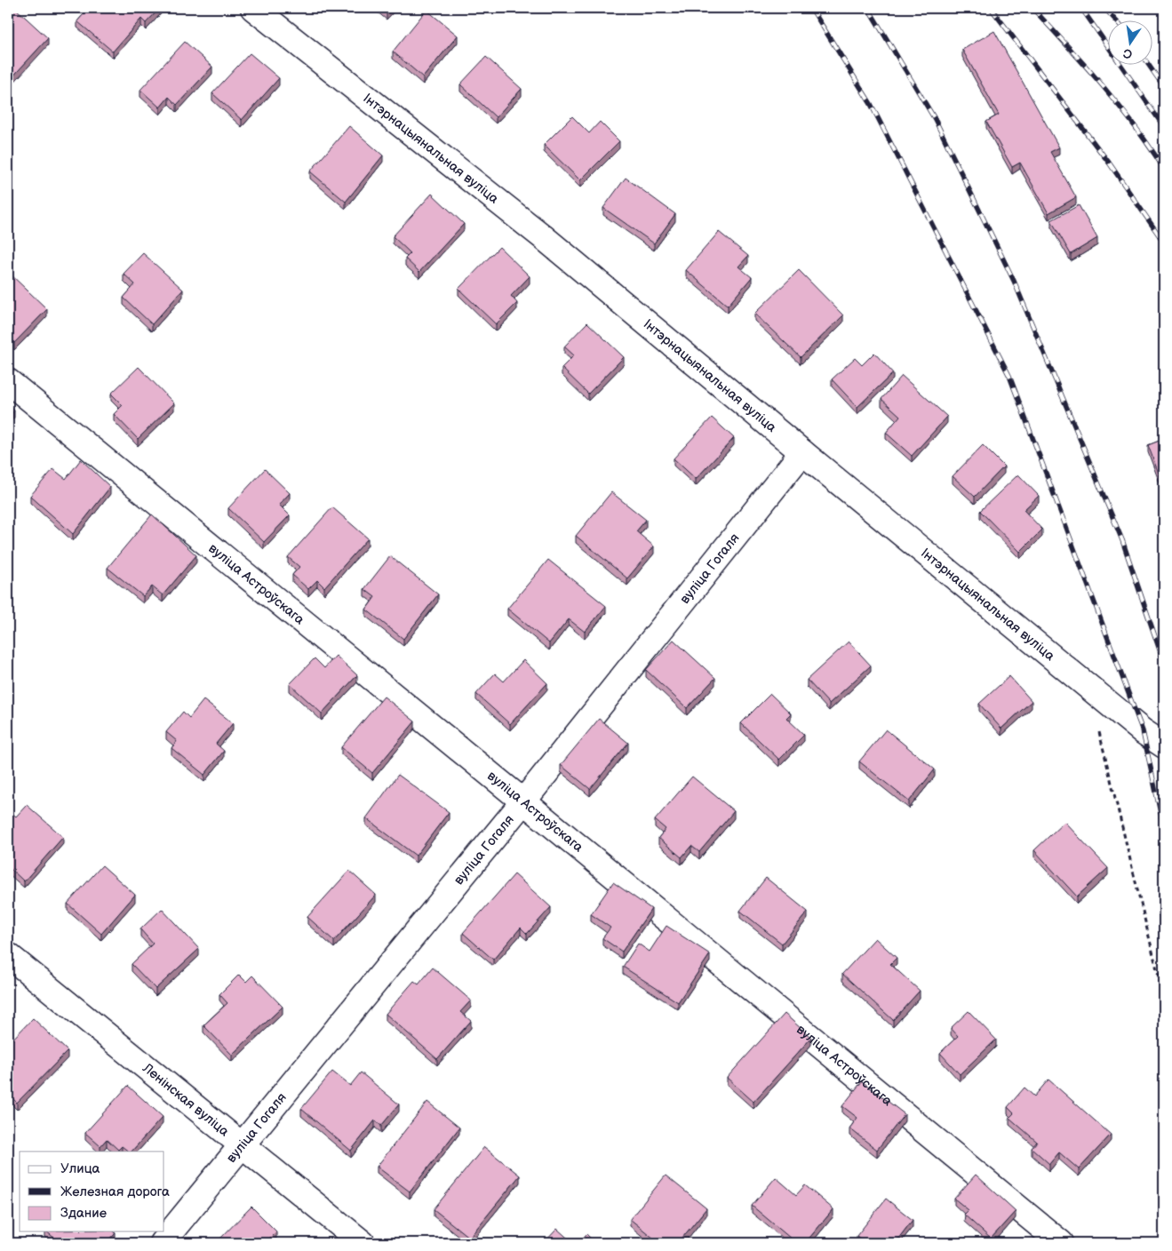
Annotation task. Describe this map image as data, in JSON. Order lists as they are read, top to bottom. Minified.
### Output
{"streets":{"street":["Інтэрнацыянальная вуліца","вуліца Гогаля","вуліца Астроўскага","Ленінская вуліца"]},"crossings":[["Інтэрнацыянальная вуліца","вуліца Гогаля"],["вуліца Гогаля","вуліца Астроўскага"],["вуліца Гогаля","Ленінская вуліца"]],"legend":["Улица","Железная дорога","Здание"],"north":"bottom"}
